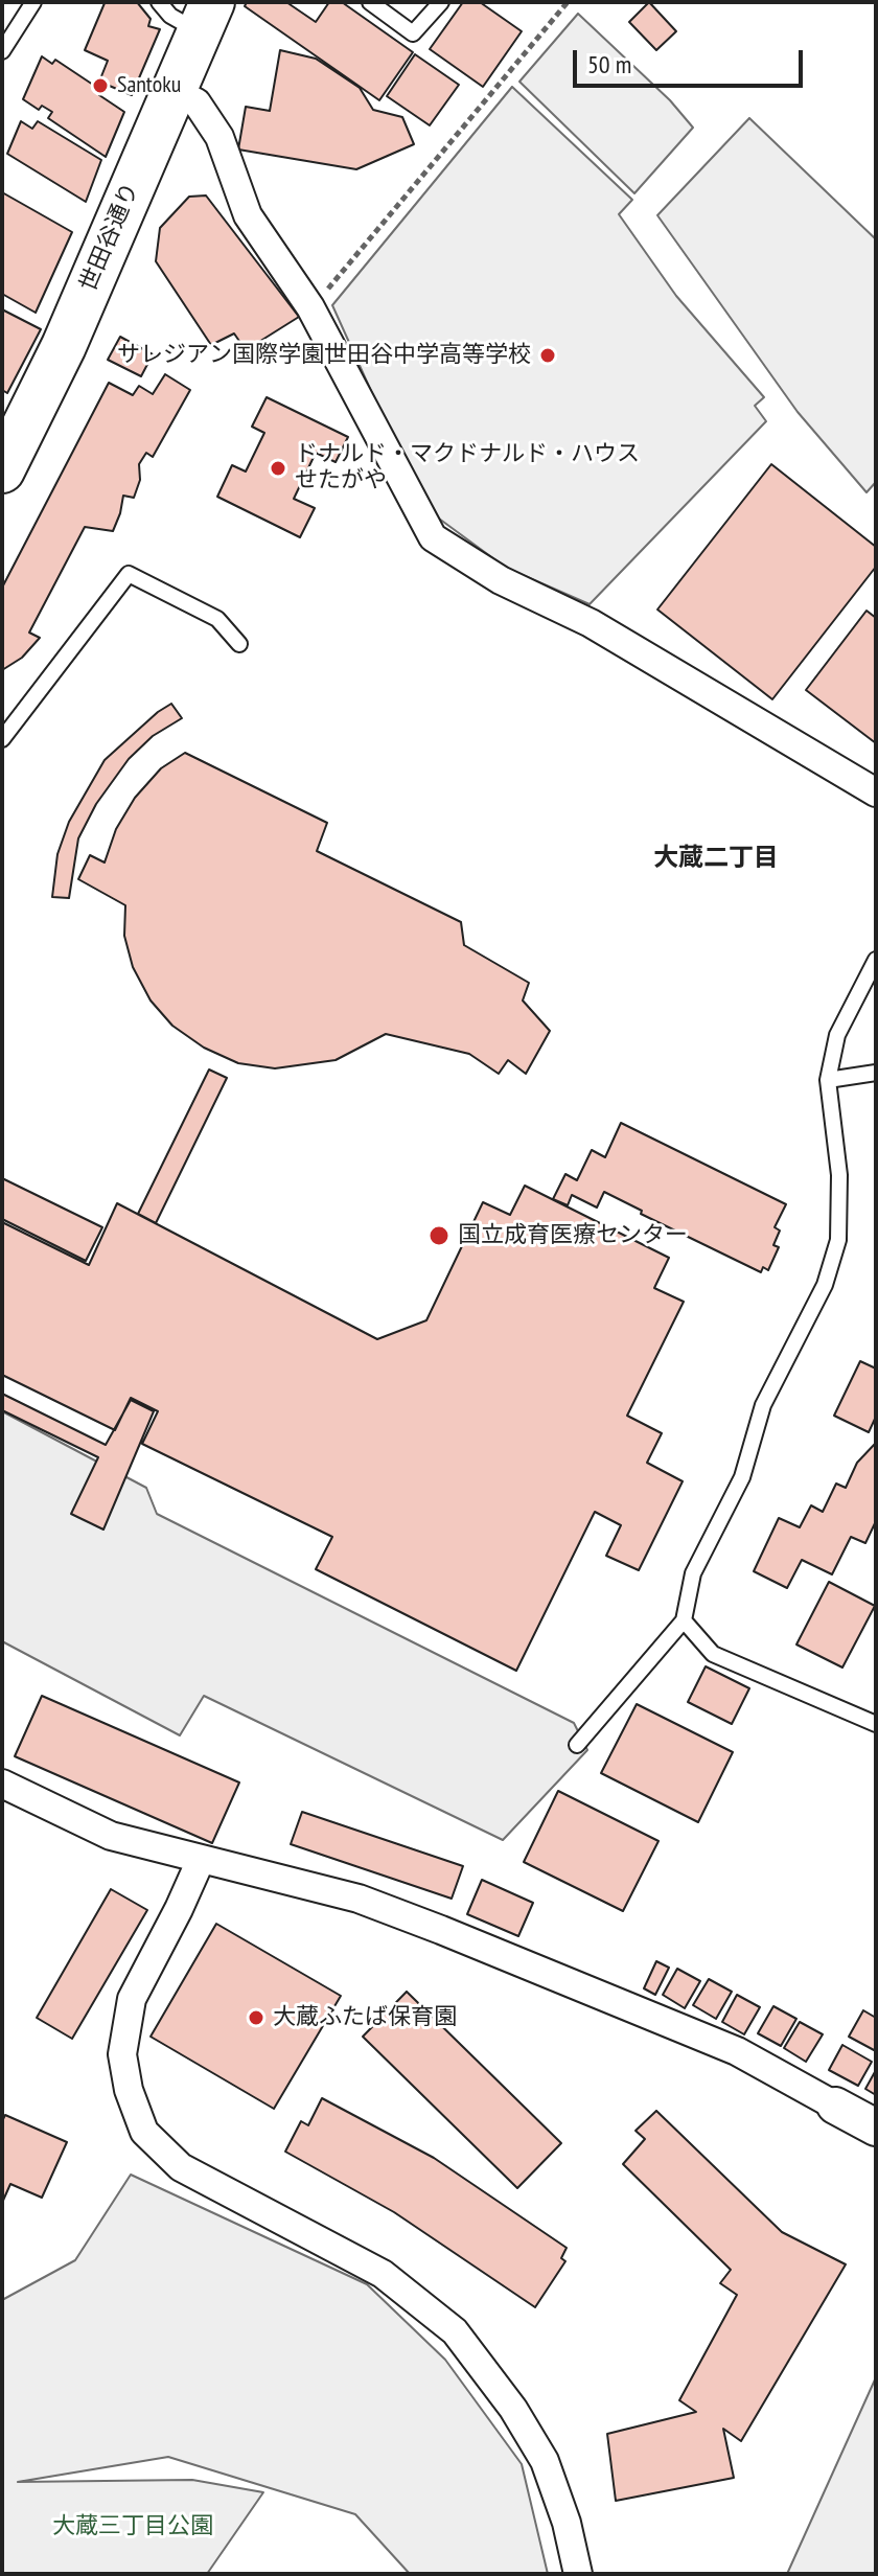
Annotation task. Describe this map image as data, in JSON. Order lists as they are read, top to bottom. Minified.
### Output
{"streets":{"main road":["世田谷通り"]},"districts":["大蔵二丁目"],"parks":["大蔵三丁目公園"],"places":["Santoku","サレジアン国際学園世田谷中学高等学校","ドナルド・マクドナルド・ハウス せたがや","国立成育医療センター","大蔵ふたば保育園"],"scale_bar":"50 m"}
